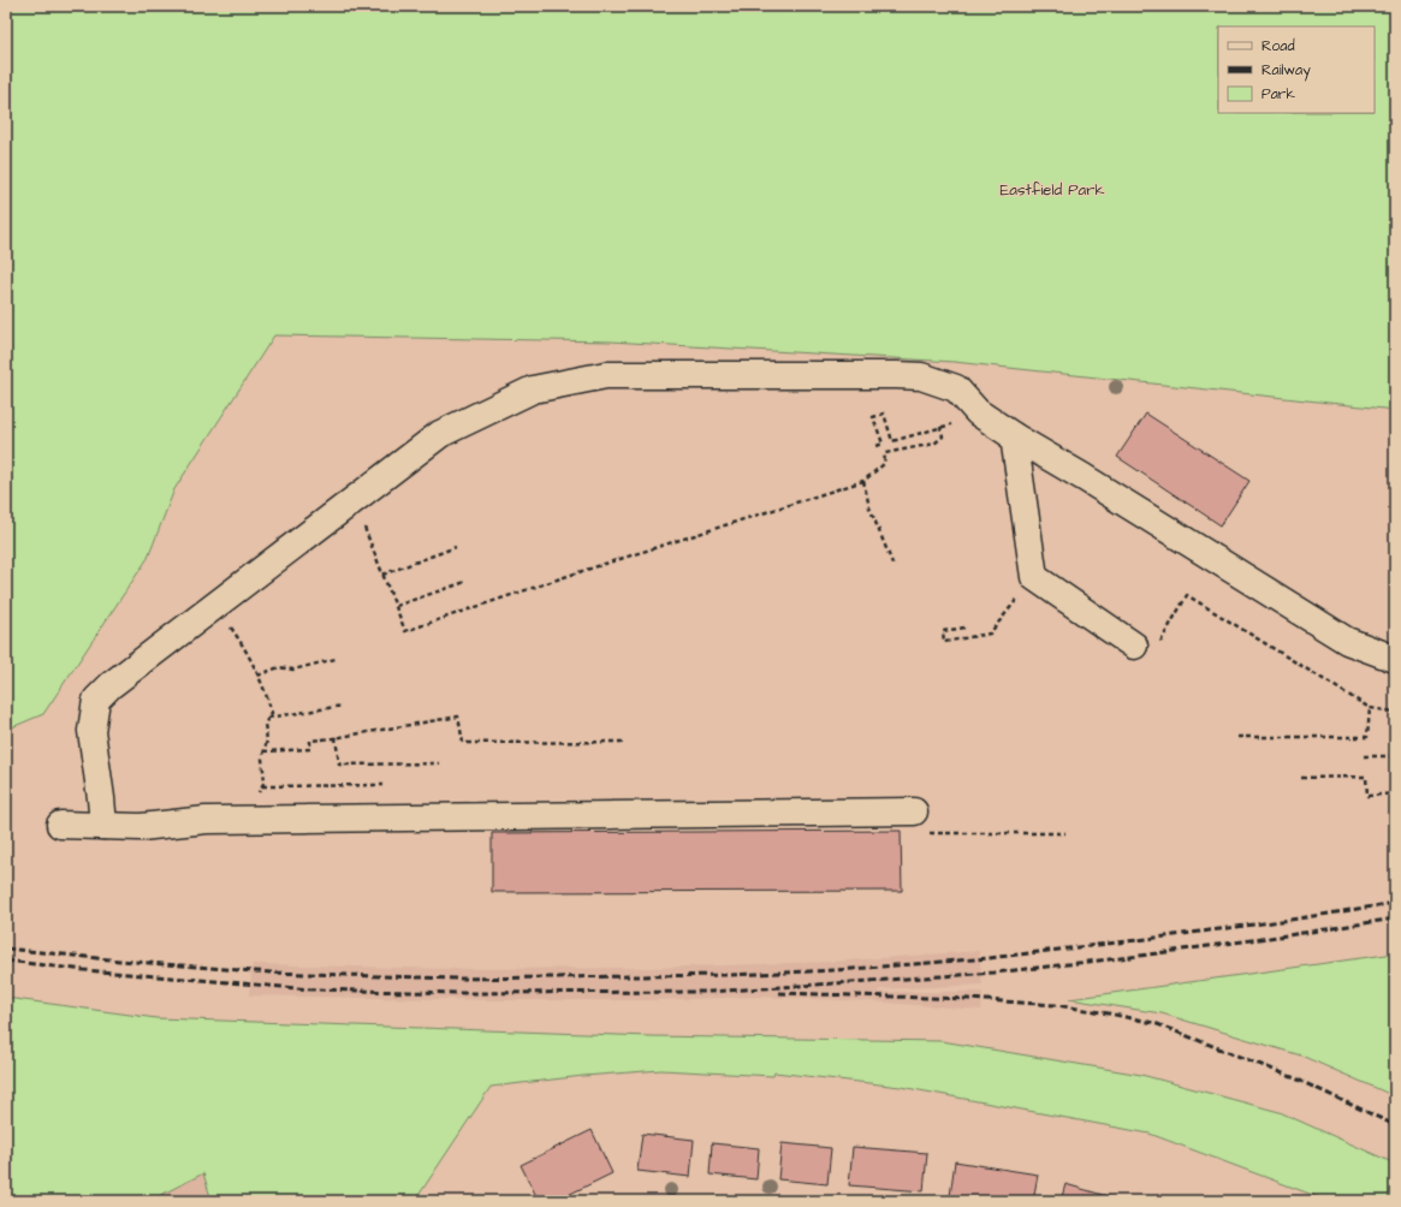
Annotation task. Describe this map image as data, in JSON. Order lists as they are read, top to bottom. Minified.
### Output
{"parks":["Eastfield Park"],"legend":["Road","Railway","Park"]}
